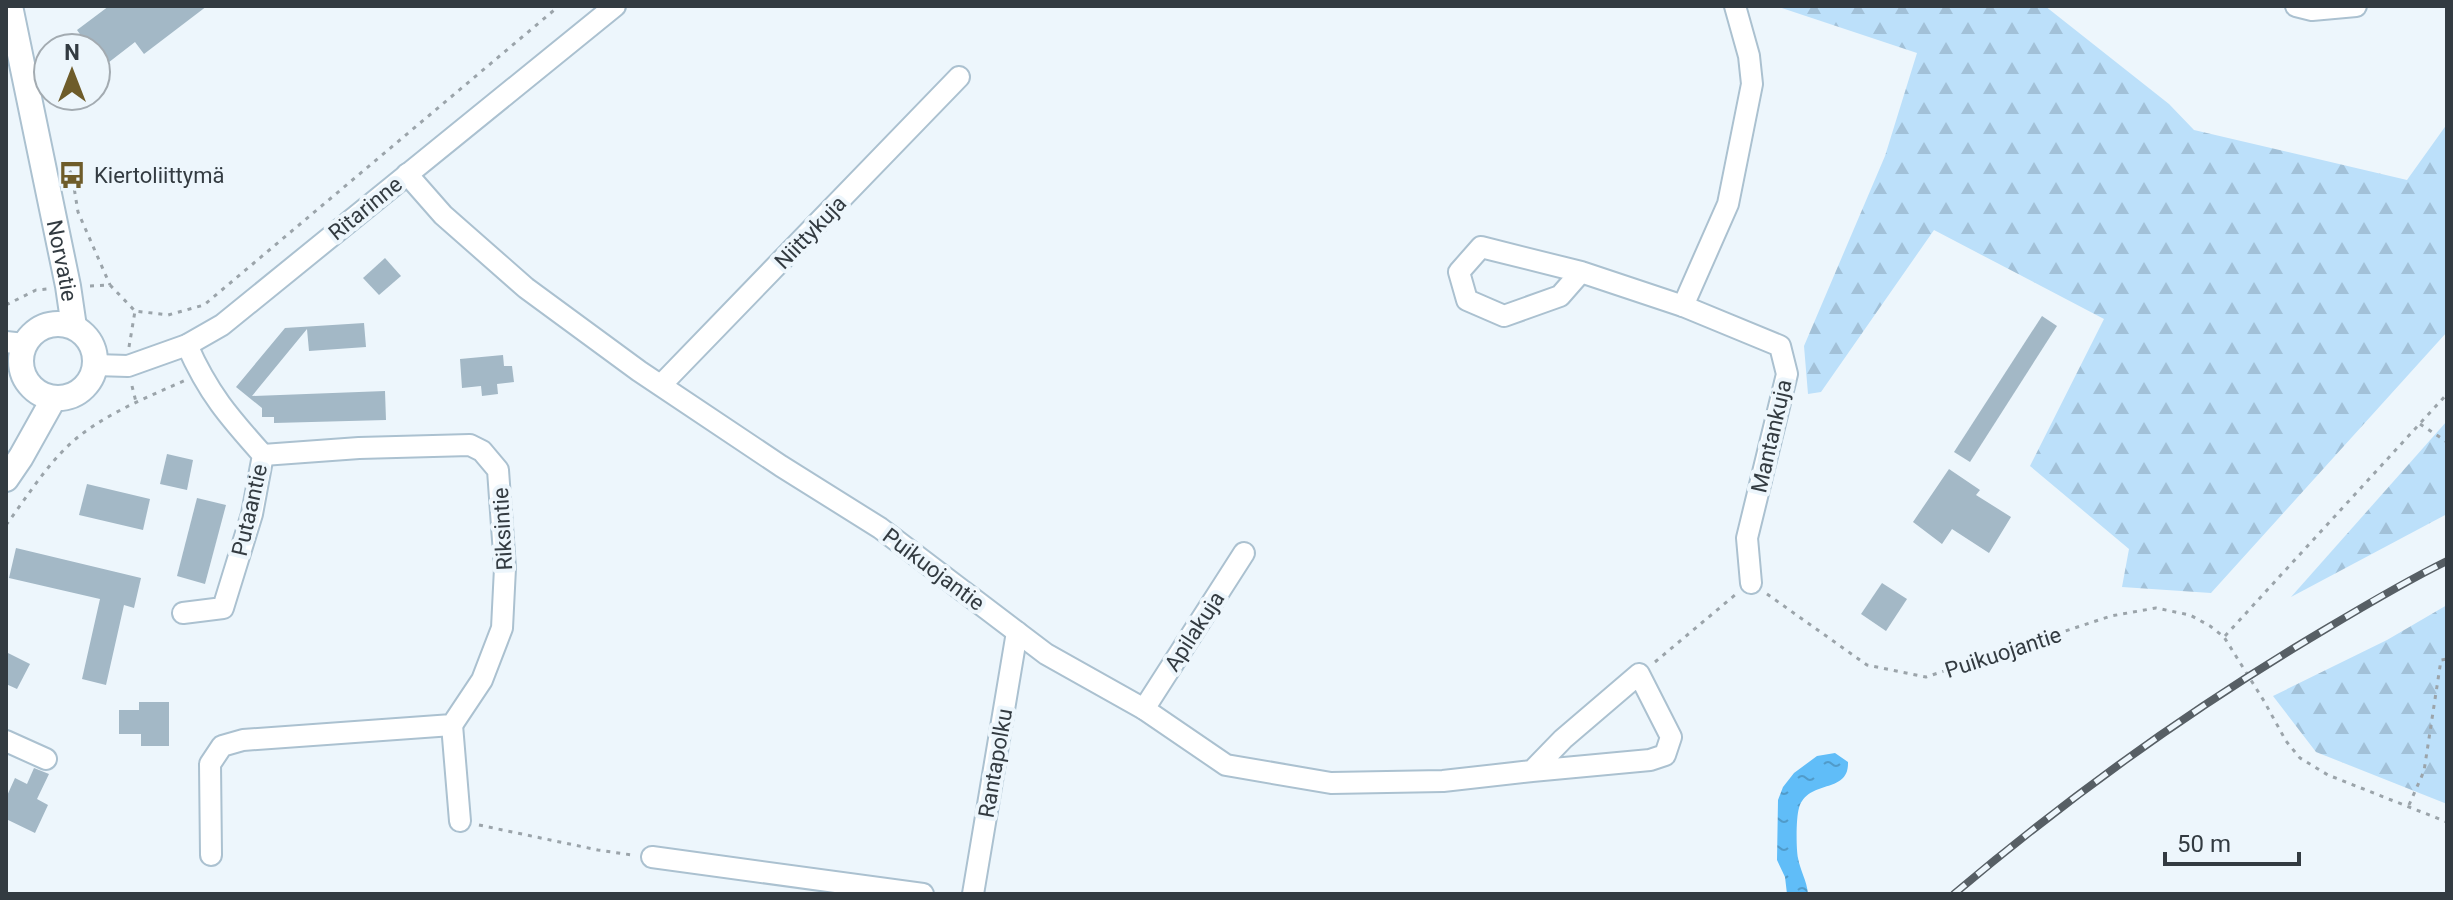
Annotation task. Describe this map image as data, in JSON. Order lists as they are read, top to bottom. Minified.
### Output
{"streets":{"main road":["Norvatie"],"street":["Ritarinne","Niittykuja","Mantankuja","Putaantie","Riksintie","Puikuojantie","Apilakuja","Rantapolku"]},"crossings":[["Ritarinne","Norvatie"],["Ritarinne","Putaantie"],["Ritarinne","Puikuojantie"],["Niittykuja","Puikuojantie"],["Mantankuja","Puikuojantie"],["Putaantie","Riksintie"],["Puikuojantie","Apilakuja"],["Puikuojantie","Rantapolku"]],"places":{"bus stop":["Kiertoliittymä"]},"scale_bar":"50 m","north":"top"}
